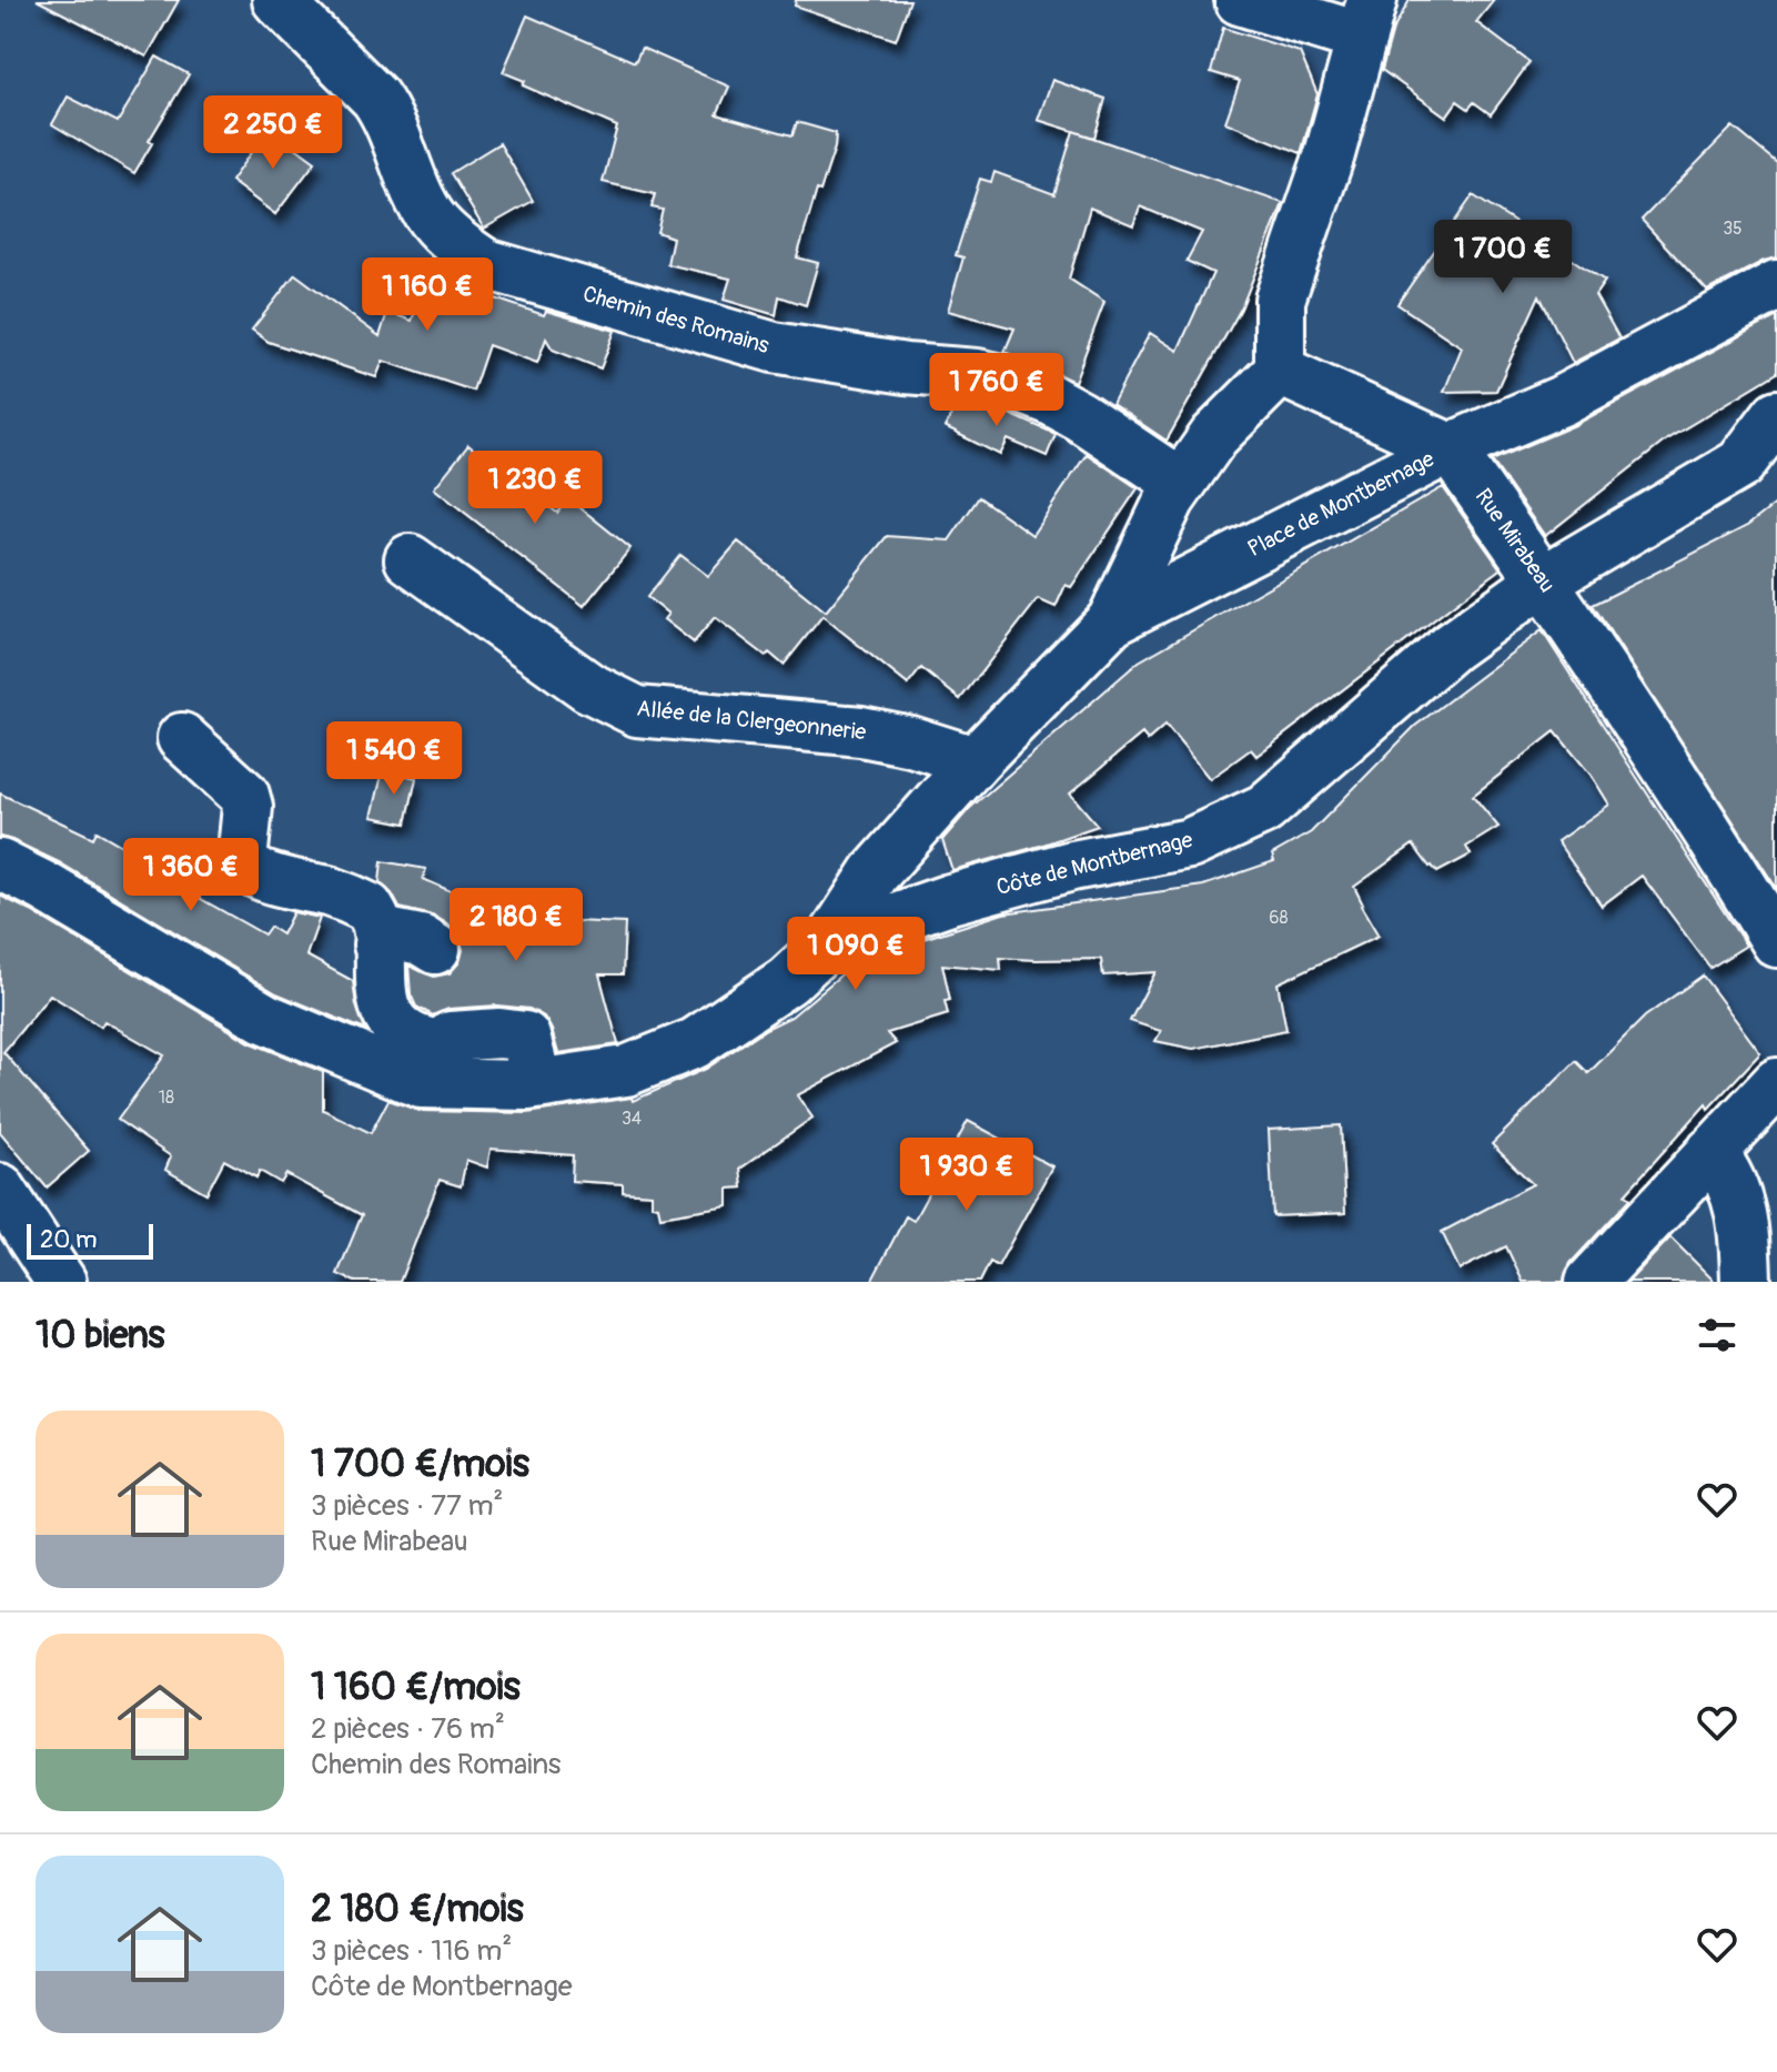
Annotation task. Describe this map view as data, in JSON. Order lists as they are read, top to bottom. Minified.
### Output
{"streets":{"street":["Chemin des Romains","Place de Montbernage","Rue Mirabeau","Allée de la Clergeonnerie","Côte de Montbernage"]},"crossings":[["Chemin des Romains","Place de Montbernage"],["Place de Montbernage","Rue Mirabeau"],["Place de Montbernage","Allée de la Clergeonnerie"],["Place de Montbernage","Côte de Montbernage"],["Rue Mirabeau","Côte de Montbernage"]],"house_numbers":["35","68","18","34"],"scale_bar":"20 m","page":{"price":["2 250 €","1 700 €","1 160 €","1 760 €","1 230 €","1 540 €","1 360 €","2 180 €","1 090 €","1 930 €"],"scale":"20 m","heading":"10 biens","list":[{"name":"1 700 €/mois","note":"3 pièces · 77 m² · Rue Mirabeau"},{"name":"1 160 €/mois","note":"2 pièces · 76 m² · Chemin des Romains"},{"name":"2 180 €/mois","note":"3 pièces · 116 m² · Côte de Montbernage"}]}}
